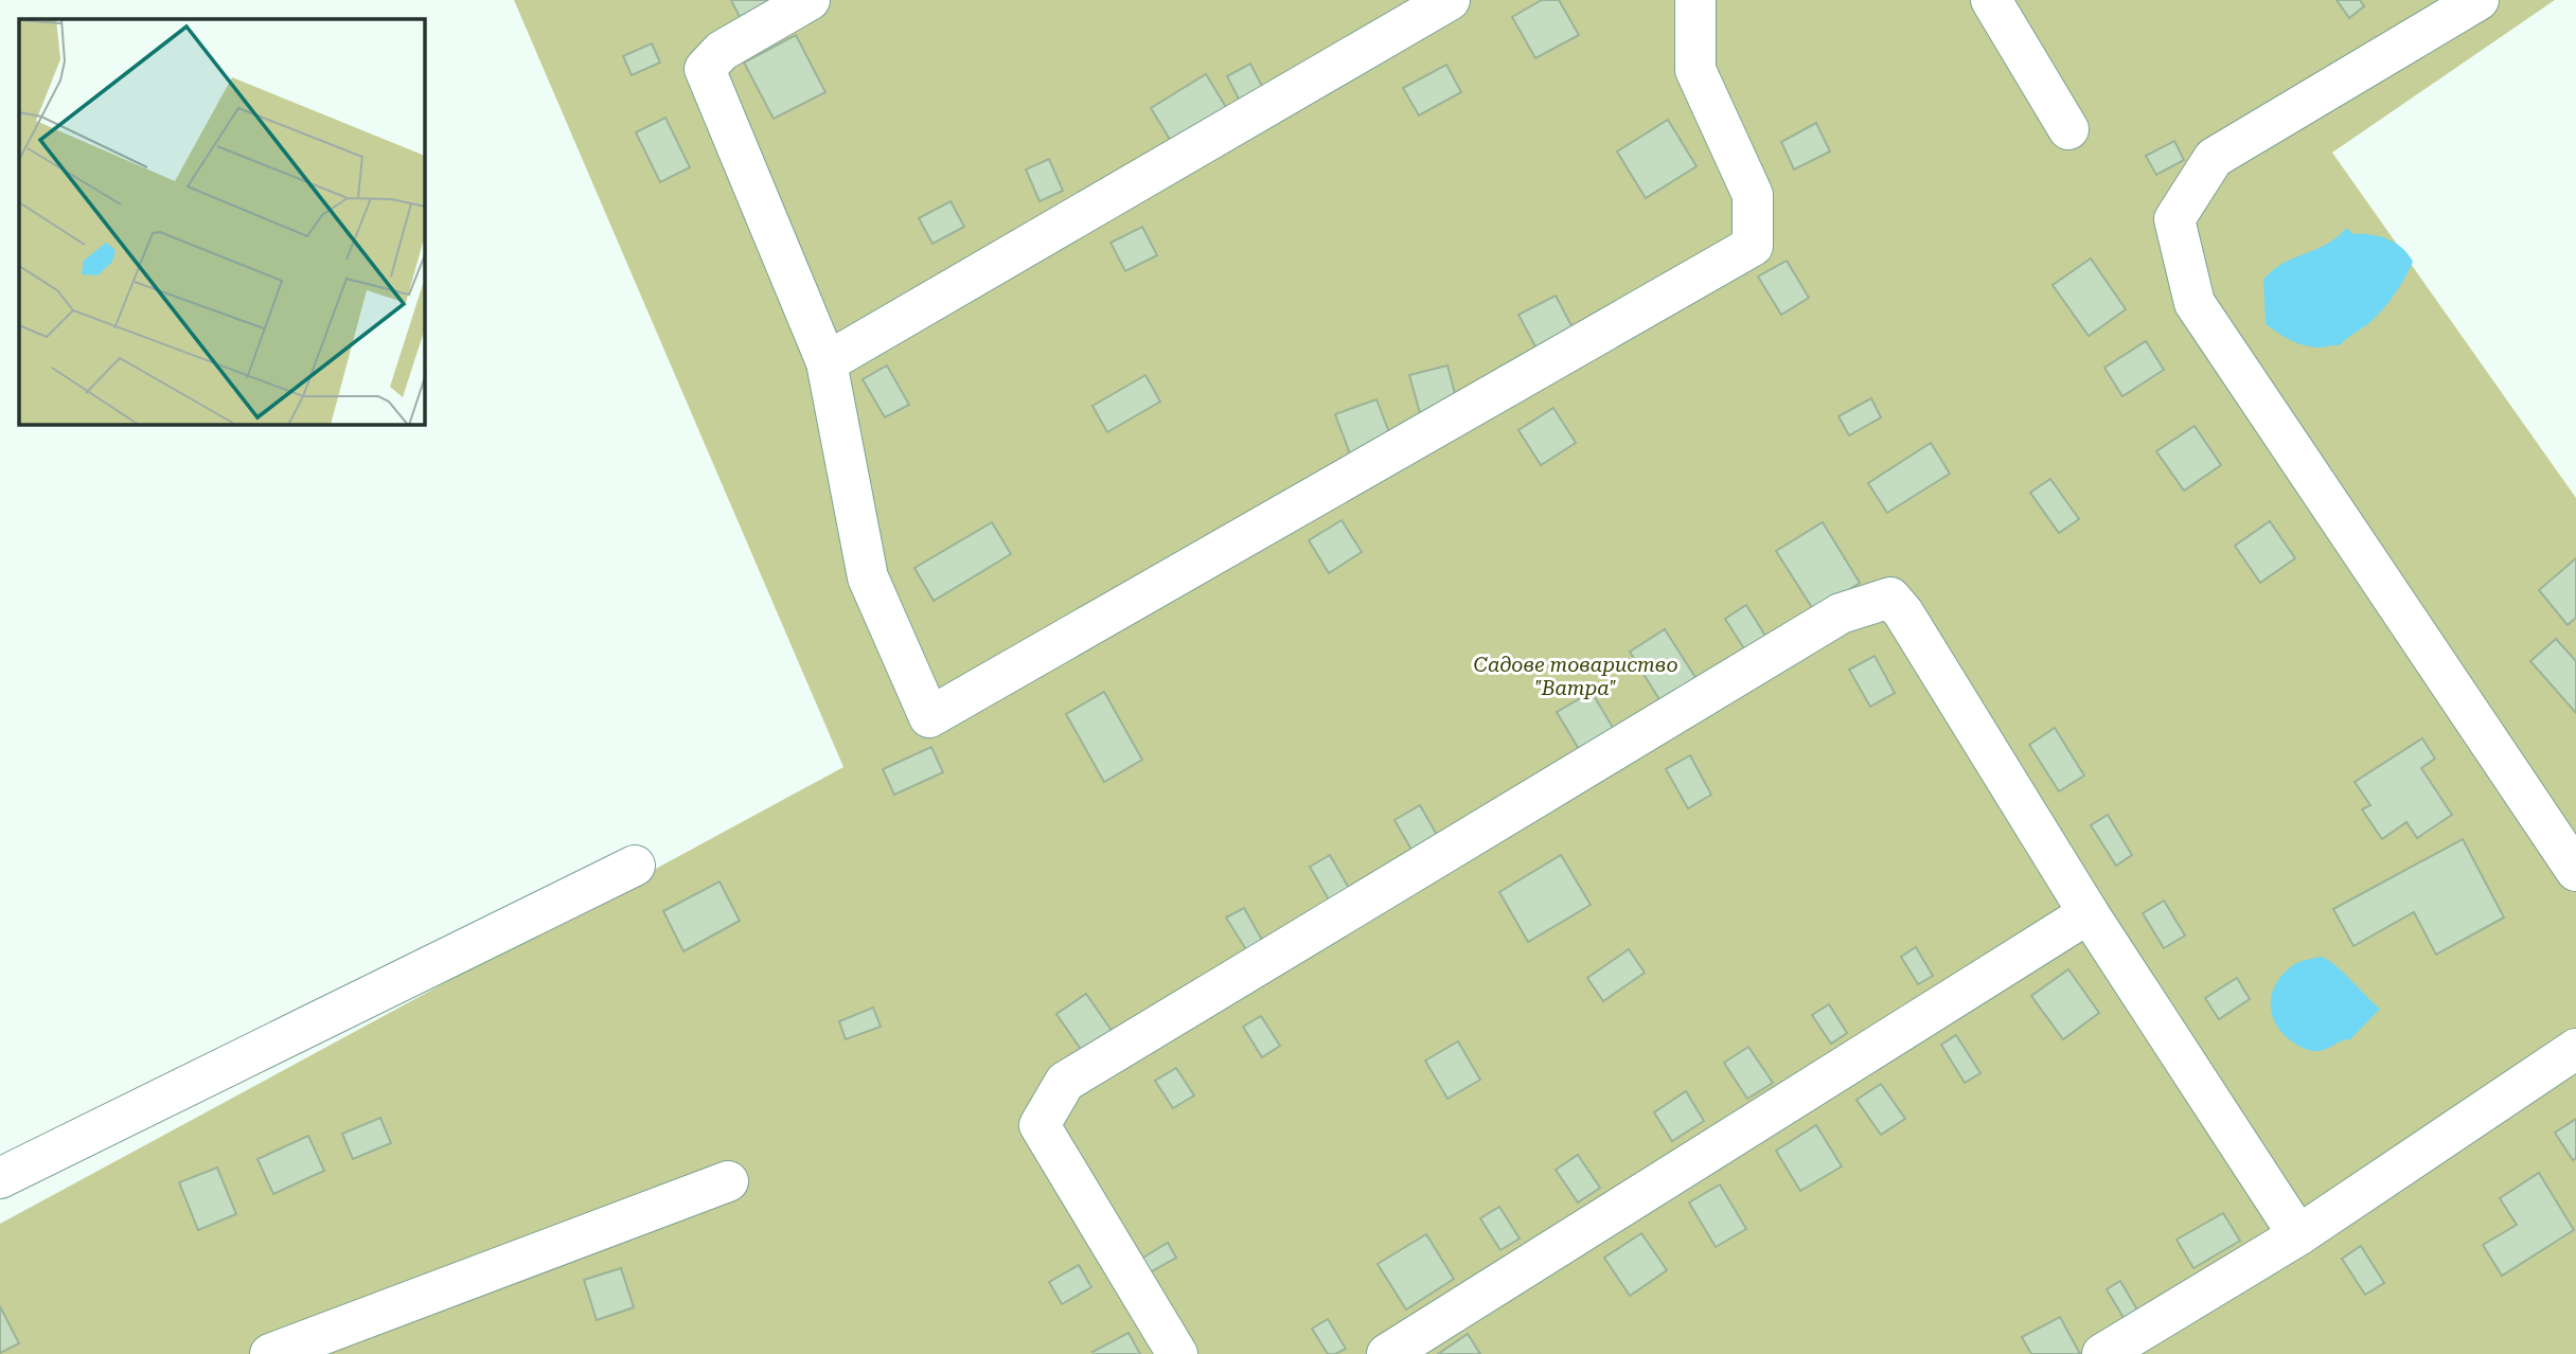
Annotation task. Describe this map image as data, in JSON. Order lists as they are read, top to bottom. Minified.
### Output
{"parks":["Садове товариство \"Ватра\""]}
